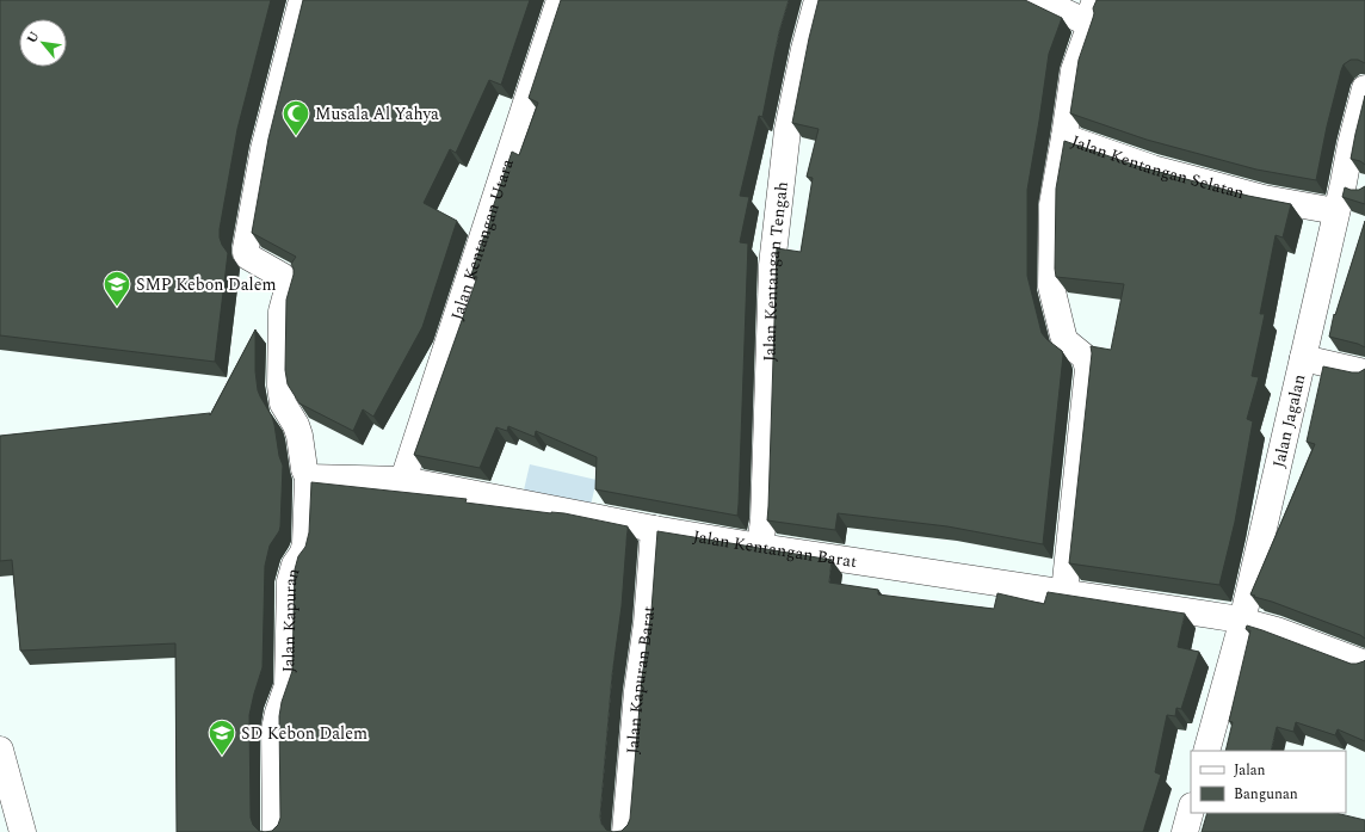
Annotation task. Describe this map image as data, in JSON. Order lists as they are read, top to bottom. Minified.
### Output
{"streets":{"street":["Jalan Kentangan Selatan","Jalan Kentangan Utara","Jalan Kentangan Tengah","Jalan Jagalan","Jalan Kentangan Barat","Jalan Kapuran","Jalan Kapuran Barat"]},"crossings":[["Jalan Kentangan Selatan","Jalan Jagalan"],["Jalan Kentangan Utara","Jalan Kentangan Barat"],["Jalan Kentangan Tengah","Jalan Kentangan Barat"],["Jalan Jagalan","Jalan Kentangan Barat"],["Jalan Kentangan Barat","Jalan Kapuran"],["Jalan Kentangan Barat","Jalan Kapuran Barat"]],"places":{"mosque":["Musala Al Yahya"],"school or university":["SMP Kebon Dalem","SD Kebon Dalem"]},"legend":["Jalan","Bangunan"],"north":"top left"}
